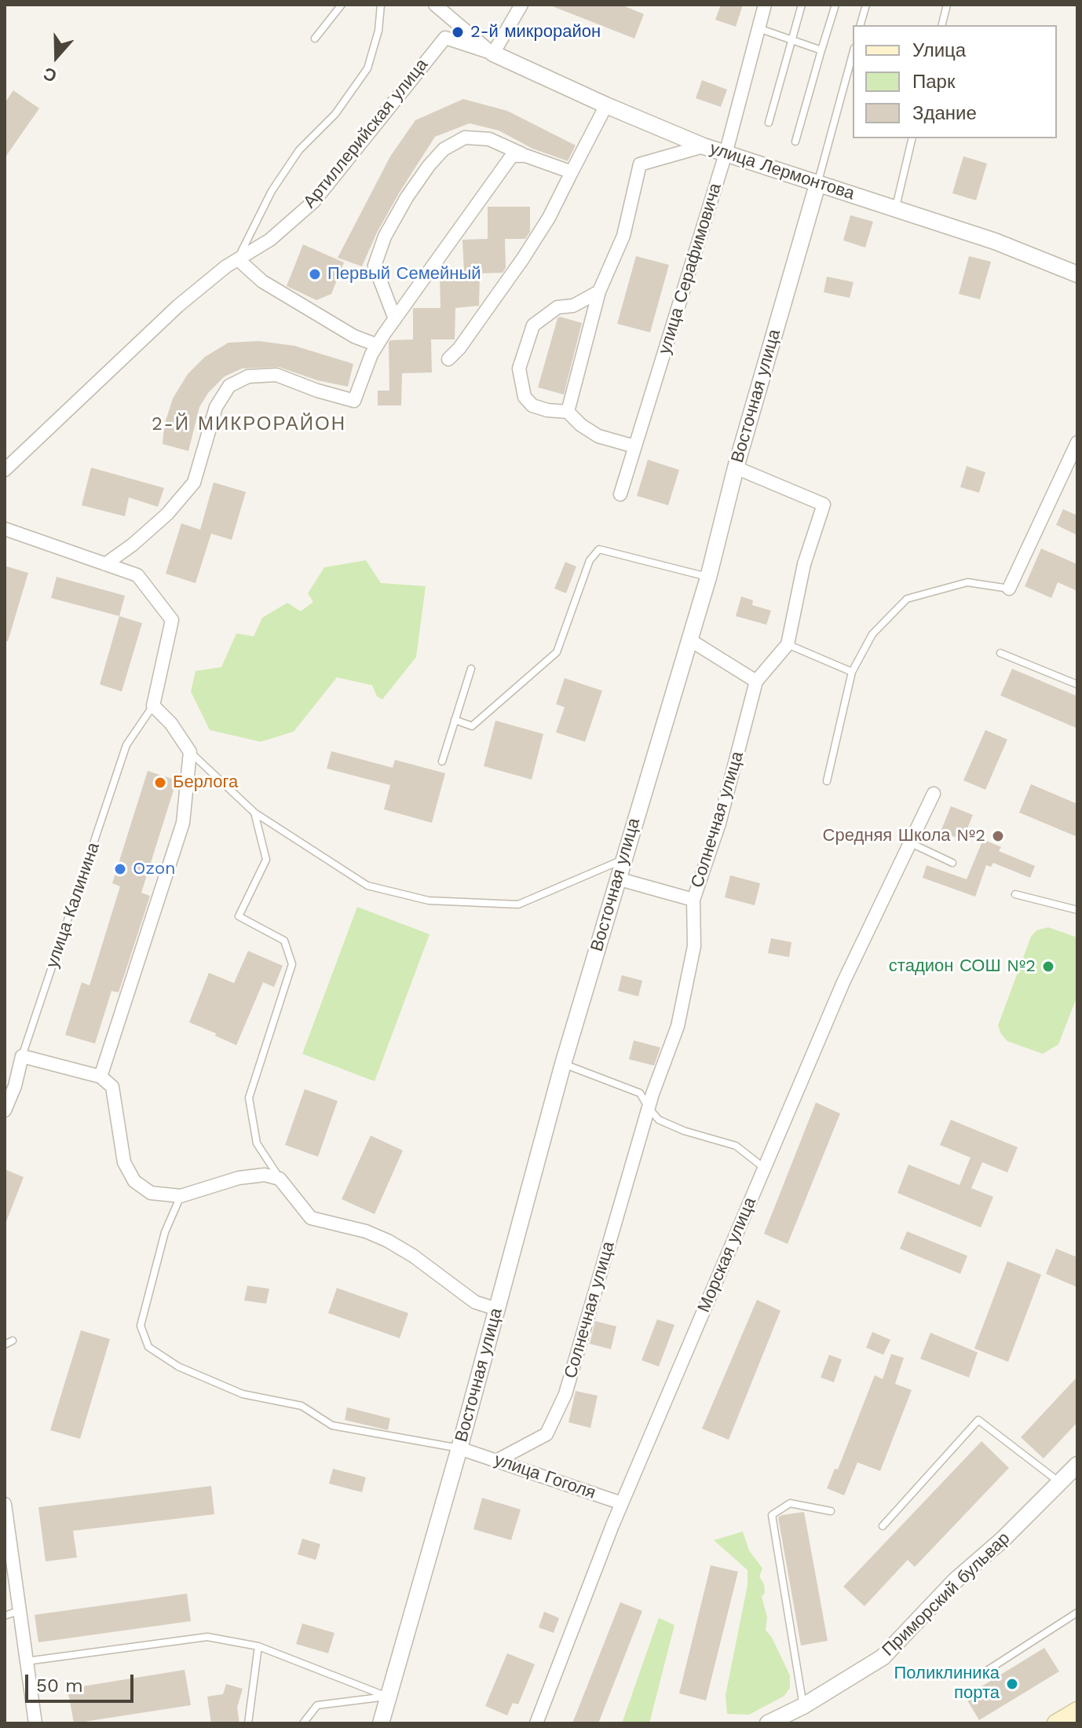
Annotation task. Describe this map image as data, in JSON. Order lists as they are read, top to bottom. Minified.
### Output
{"streets":{"street":["Артиллерийская улица","улица Лермонтова","улица Серафимовича","Восточная улица","Солнечная улица","улица Калинина","Морская улица","улица Гоголя","Приморский бульвар"]},"crossings":[["Артиллерийская улица","улица Лермонтова"],["улица Лермонтова","улица Серафимовича"],["улица Лермонтова","Восточная улица"],["Восточная улица","Солнечная улица"],["Восточная улица","улица Гоголя"],["Солнечная улица","улица Гоголя"],["Морская улица","улица Гоголя"]],"districts":["2-Й МИКРОРАЙОН"],"places":["2-й микрорайон","Первый Семейный","Берлога","Средняя Школа №2","Ozon","стадион СОШ №2","Поликлиника порта"],"legend":["Улица","Парк","Здание"],"scale_bar":"50 m","north":"bottom"}
